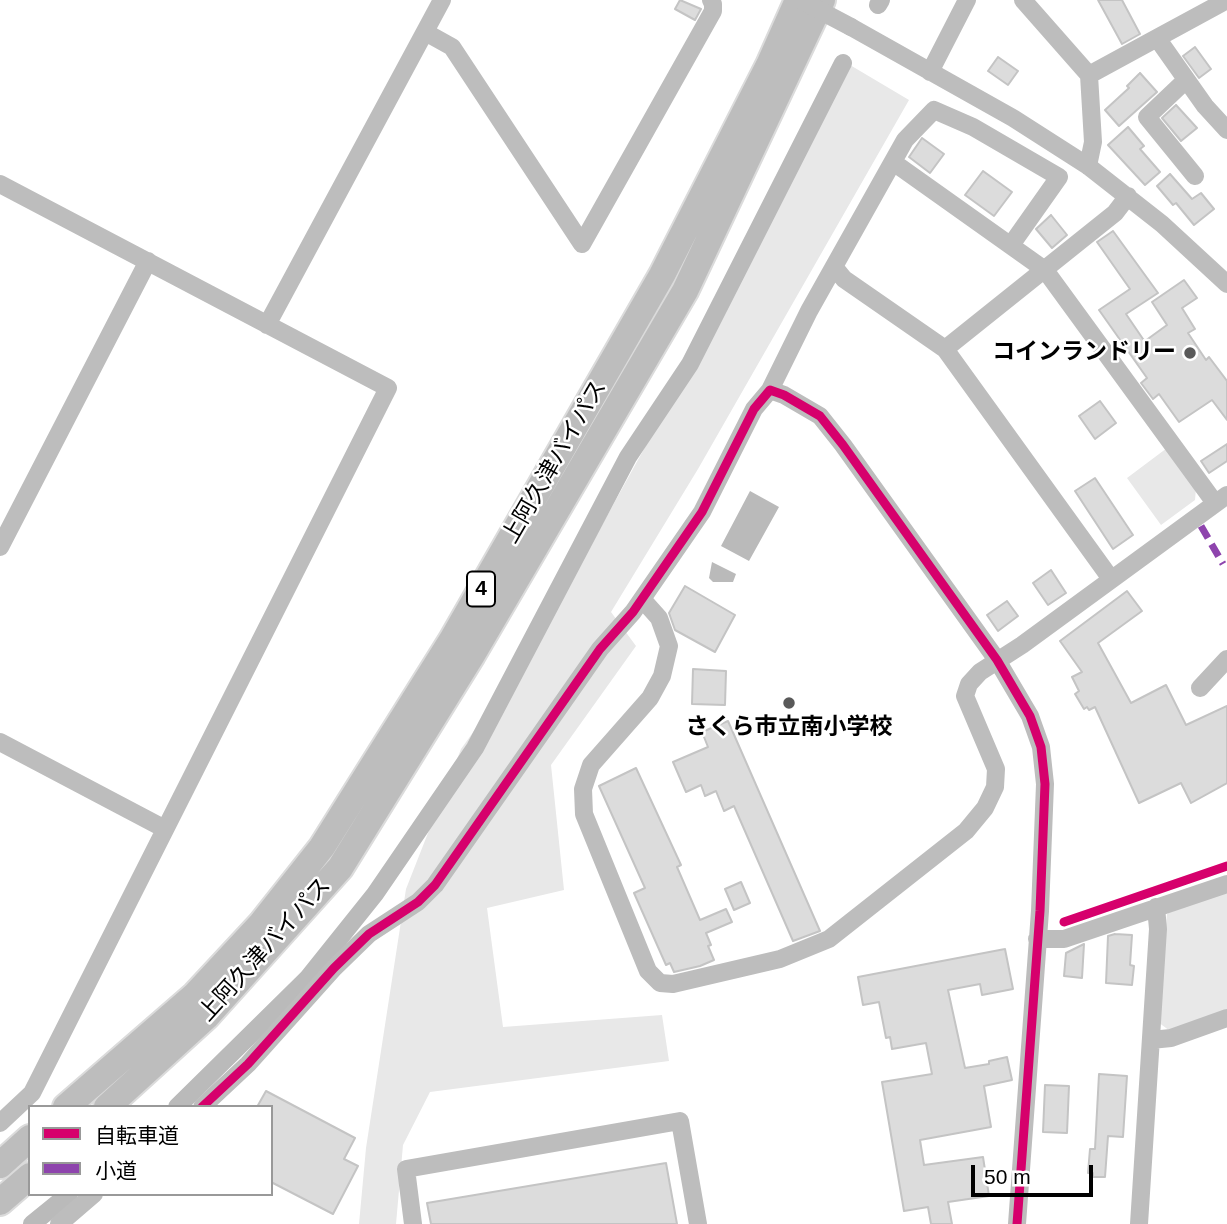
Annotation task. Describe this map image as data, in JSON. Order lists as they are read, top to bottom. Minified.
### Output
{"streets":{"highway":["上阿久津バイパス","4"]},"places":["コインランドリー","さくら市立南小学校"],"legend":["自転車道","小道"],"scale_bar":"50 m"}
